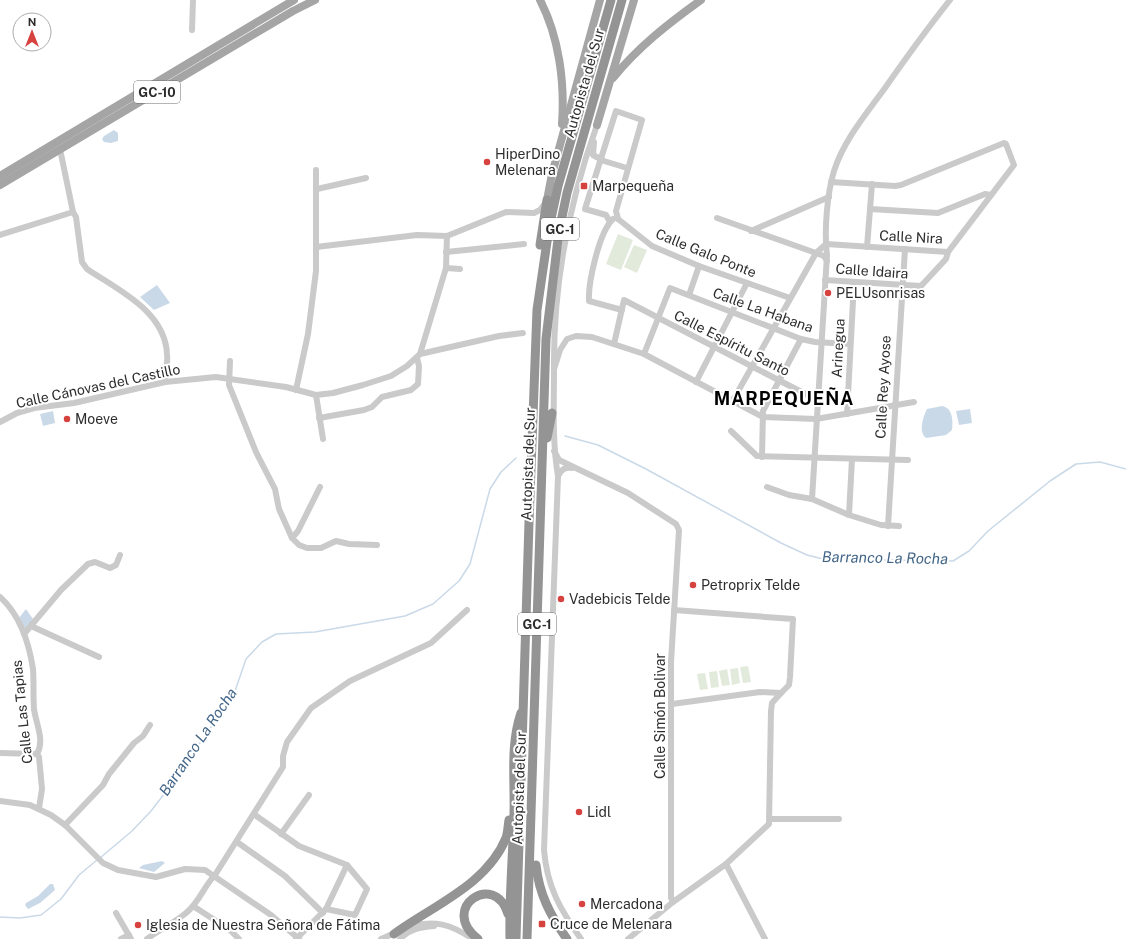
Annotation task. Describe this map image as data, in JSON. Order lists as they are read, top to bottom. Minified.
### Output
{"streets":{"highway":["Autopista del Sur","GC-1"],"main road":["GC-10"],"street":["Calle Nira","Calle Galo Ponte","Calle Idaira","Calle La Habana","Calle Espíritu Santo","Arinegua","Calle Cánovas del Castillo","Calle Rey Ayose","Calle Las Tapias","Calle Simón Bolivar"]},"crossings":[["Calle Nira","Calle Idaira"],["Calle Nira","Calle Rey Ayose"],["Calle Idaira","Arinegua"],["Calle Idaira","Calle Rey Ayose"],["Calle La Habana","Calle Espíritu Santo"],["Calle La Habana","Arinegua"]],"districts":["MARPEQUEÑA"],"water":["Barranco La Rocha"],"places":{"other":["HiperDino Melenara","PELUsonrisas","Moeve","Petroprix Telde","Vadebicis Telde","Lidl","Mercadona","Iglesia de Nuestra Señora de Fátima"],"transit":["Marpequeña","Cruce de Melenara"]},"north":"top"}
